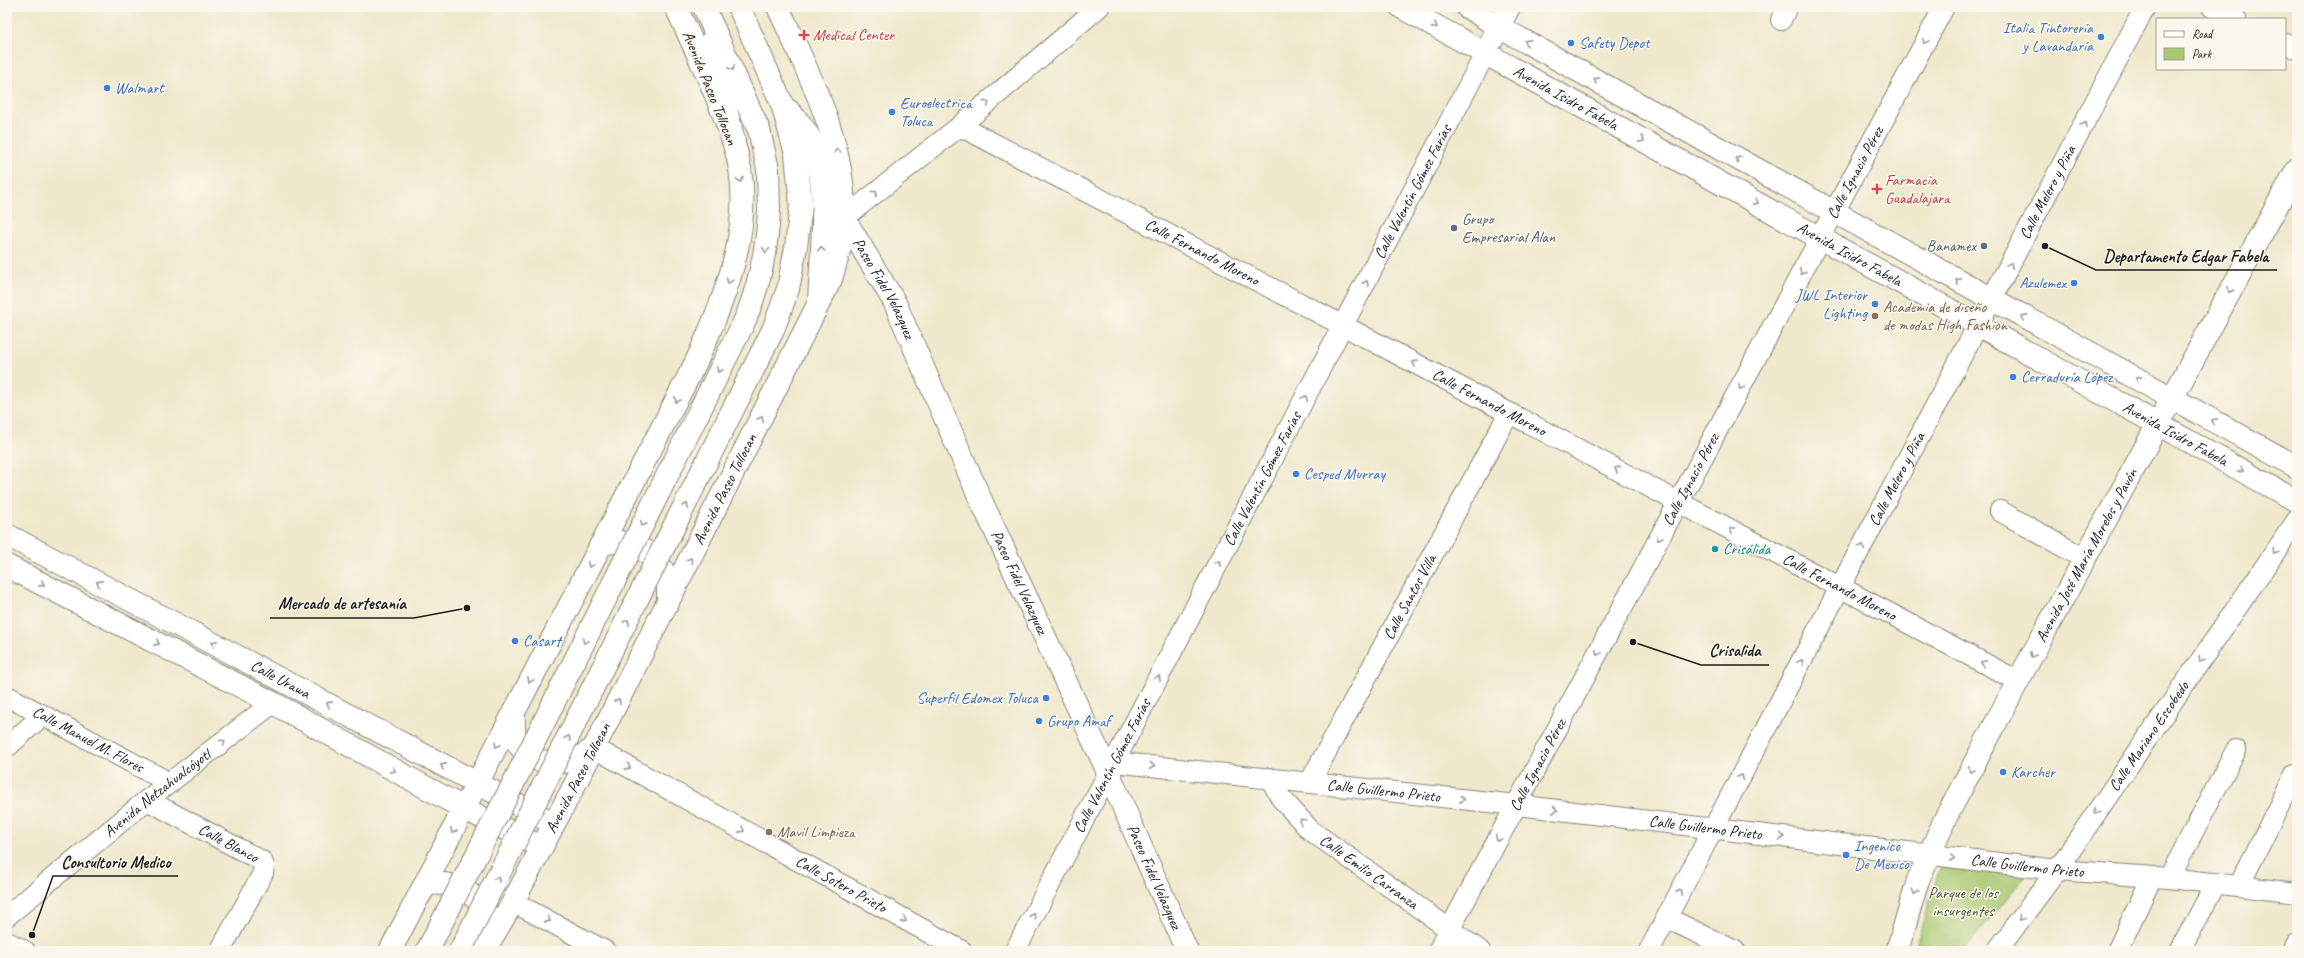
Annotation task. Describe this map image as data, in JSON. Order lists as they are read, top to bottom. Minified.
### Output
{"streets":{"main road":["Avenida Paseo Tollocan","Avenida Isidro Fabela","Calle Valentín Gómez Farías","Paseo Fidel Velazquez","Avenida José María Morelos y Pavón","Calle Urawa"],"street":["Calle Ignacio Pérez","Calle Melero y Piña","Calle Fernando Moreno","Calle Santos Villa","Calle Mariano Escobedo","Calle Manuel M. Flores","Calle Guillermo Prieto","Avenida Netzahualcóyotl","Calle Blanco","Calle Emilio Carranza","Calle Sotero Prieto"]},"crossings":[["Avenida Paseo Tollocan","Paseo Fidel Velazquez"],["Avenida Paseo Tollocan","Calle Urawa"],["Avenida Paseo Tollocan","Calle Sotero Prieto"],["Avenida Isidro Fabela","Calle Ignacio Pérez"],["Avenida Isidro Fabela","Calle Valentín Gómez Farías"],["Avenida Isidro Fabela","Calle Melero y Piña"],["Avenida Isidro Fabela","Avenida José María Morelos y Pavón"],["Calle Ignacio Pérez","Calle Fernando Moreno"],["Calle Ignacio Pérez","Calle Guillermo Prieto"],["Calle Ignacio Pérez","Calle Emilio Carranza"],["Calle Valentín Gómez Farías","Calle Fernando Moreno"],["Calle Valentín Gómez Farías","Paseo Fidel Velazquez"],["Calle Valentín Gómez Farías","Calle Guillermo Prieto"],["Calle Melero y Piña","Calle Fernando Moreno"],["Calle Melero y Piña","Calle Guillermo Prieto"],["Calle Fernando Moreno","Avenida José María Morelos y Pavón"],["Calle Fernando Moreno","Calle Santos Villa"],["Paseo Fidel Velazquez","Calle Guillermo Prieto"],["Avenida José María Morelos y Pavón","Calle Guillermo Prieto"],["Calle Santos Villa","Calle Guillermo Prieto"],["Calle Urawa","Avenida Netzahualcóyotl"],["Calle Mariano Escobedo","Calle Guillermo Prieto"],["Calle Manuel M. Flores","Avenida Netzahualcóyotl"],["Calle Guillermo Prieto","Calle Emilio Carranza"],["Avenida Netzahualcóyotl","Calle Blanco"]],"one_way":["Calle Ignacio Pérez","Calle Valentín Gómez Farías","Calle Melero y Piña","Calle Fernando Moreno","Avenida José María Morelos y Pavón","Calle Guillermo Prieto","Avenida Netzahualcóyotl","Calle Emilio Carranza","Calle Sotero Prieto"],"parks":["Parque de los insurgentes"],"places":{"health":["Medical Center","Farmacia Guadalajara"],"other":["Italia Tintorería y Lavandaría","Safety Depot","Walmart","Euroelectrica Toluca","Grupo Empresarial Alan","Banamex","Departamento Edgar Fabela","Azulemex","JWL Interior Lighting","Academia de diseño de modas High Fashion","Cerraduría López","Cesped Murray","Crisálida","Mercado de artesanía","Casart","Crisalida","Superfil Edomex Toluca","Grupo Amaf","Karcher","Mavil Limpieza","Ingenico De Mexico","Consultorio Medico"]},"legend":["Road","Park"]}
